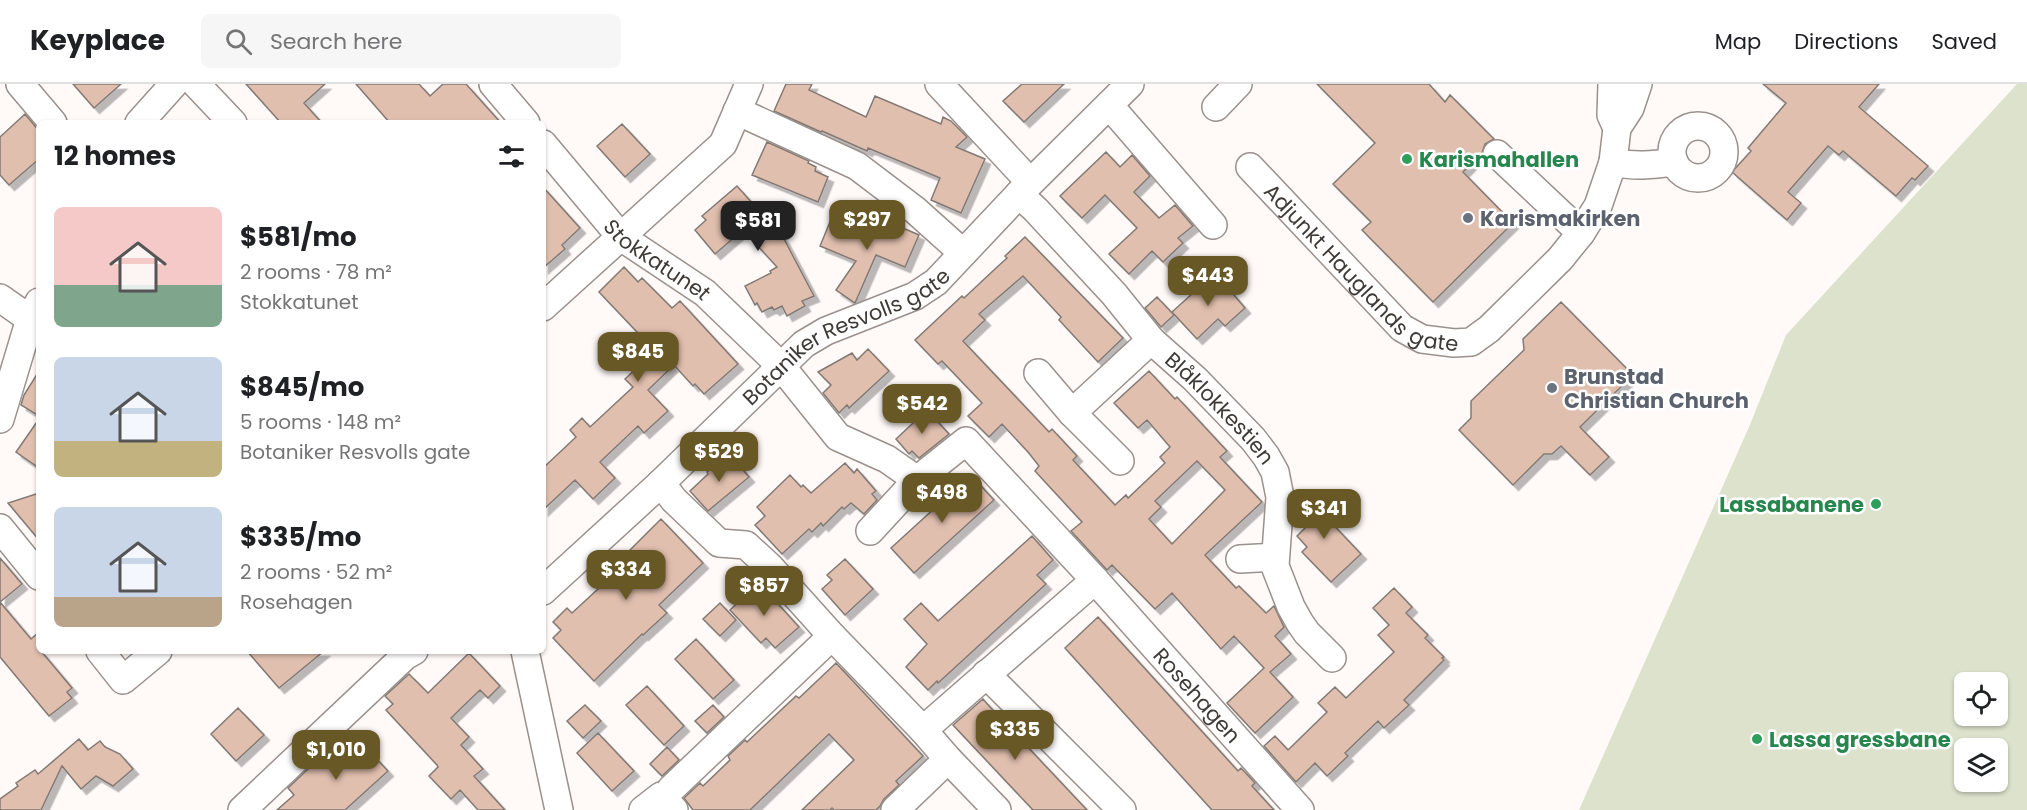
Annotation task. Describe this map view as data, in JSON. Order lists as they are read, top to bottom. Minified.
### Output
{"streets":{"street":["Stokkatunet","Adjunkt Hauglands gate","Botaniker Resvolls gate","Blåklokkestien","Rosehagen"]},"crossings":[["Stokkatunet","Botaniker Resvolls gate"],["Botaniker Resvolls gate","Blåklokkestien"]],"places":["Karismahallen","Karismakirken","Brunstad Christian Church","Lassabanene","Lassa gressbane"],"page":{"header":"Keyplace","search":"Search here","nav":["Map","Directions","Saved"],"heading":"12 homes","list":[{"name":"$581/mo","note":"2 rooms · 78 m² · Stokkatunet"},{"name":"$845/mo","note":"5 rooms · 148 m² · Botaniker Resvolls gate"},{"name":"$335/mo","note":"2 rooms · 52 m² · Rosehagen"}],"price":["$297","$581","$443","$845","$542","$529","$498","$341","$334","$857","$335","$1,010"]}}
